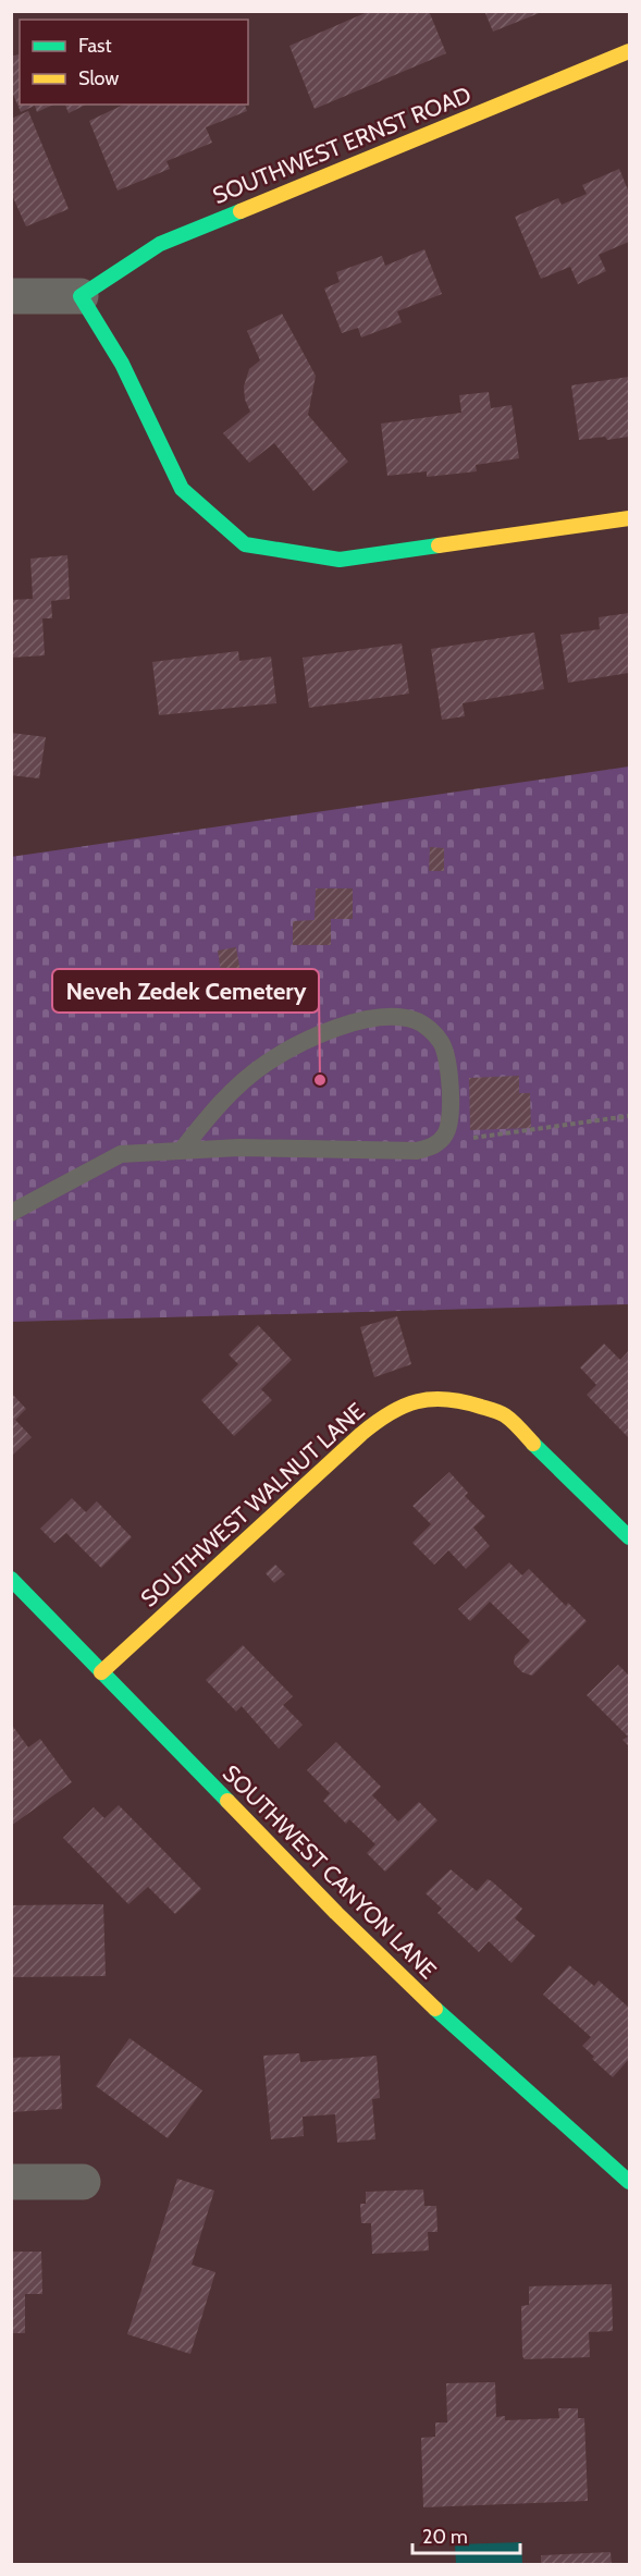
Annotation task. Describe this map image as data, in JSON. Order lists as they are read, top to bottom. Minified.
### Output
{"streets":{"street":["SOUTHWEST ERNST ROAD","SOUTHWEST WALNUT LANE","SOUTHWEST CANYON LANE"]},"crossings":[["SOUTHWEST WALNUT LANE","SOUTHWEST CANYON LANE"]],"places":["Neveh Zedek Cemetery"],"legend":["Fast","Slow"],"scale_bar":"20 m"}
